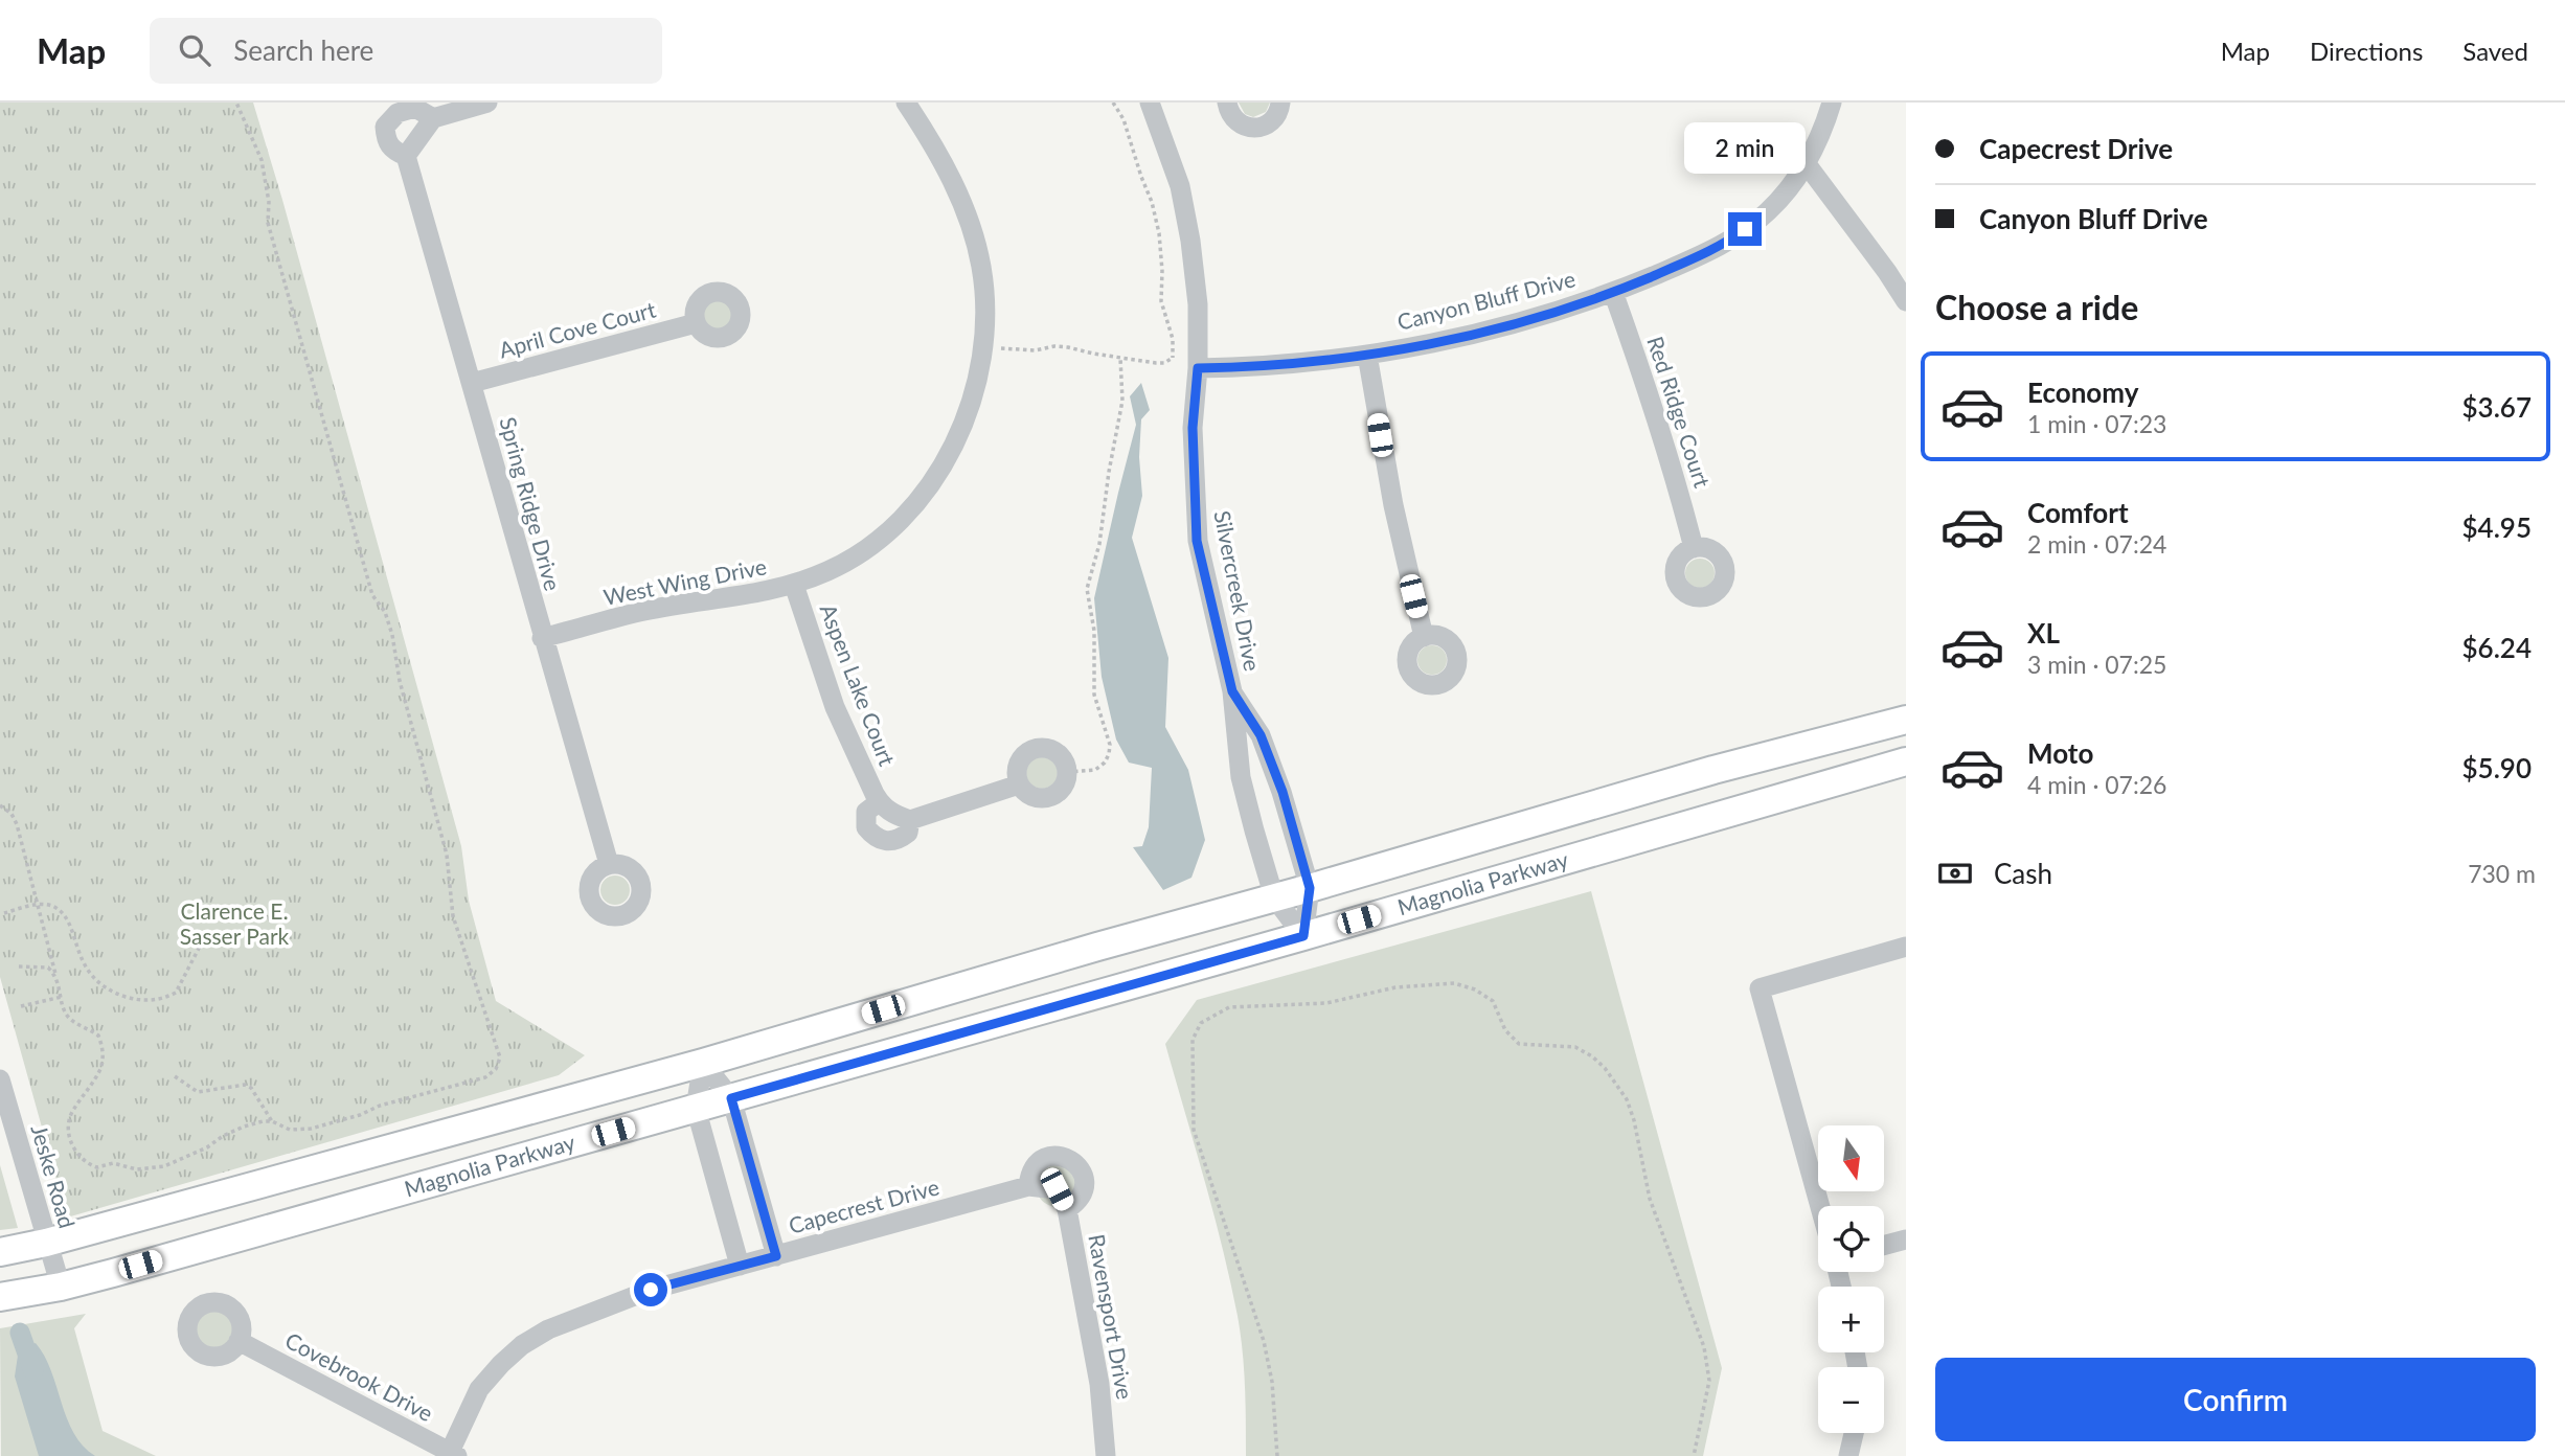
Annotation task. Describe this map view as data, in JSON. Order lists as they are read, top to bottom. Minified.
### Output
{"streets":{"main road":["Magnolia Parkway"],"street":["Canyon Bluff Drive","April Cove Court","Red Ridge Court","Spring Ridge Drive","West Wing Drive","Silvercreek Drive","Aspen Lake Court","Jeske Road","Capecrest Drive","Ravensport Drive","Covebrook Drive"]},"crossings":[["Canyon Bluff Drive","Red Ridge Court"],["Canyon Bluff Drive","Silvercreek Drive"],["April Cove Court","Spring Ridge Drive"],["Spring Ridge Drive","West Wing Drive"],["West Wing Drive","Aspen Lake Court"],["Silvercreek Drive","Magnolia Parkway"],["Magnolia Parkway","Jeske Road"],["Capecrest Drive","Ravensport Drive"],["Capecrest Drive","Covebrook Drive"]],"parks":["Clarence E. Sasser Park"],"north":"bottom","page":{"header":"Map","search":"Search here","nav":["Map","Directions","Saved"],"banner":["Capecrest Drive","Canyon Bluff Drive"],"bubble":"2 min","heading":"Choose a ride","list":[{"name":"Economy","note":"1 min · 07:23","value":"$3.67"},{"name":"Comfort","note":"2 min · 07:24","value":"$4.95"},{"name":"XL","note":"3 min · 07:25","value":"$6.24"},{"name":"Moto","note":"4 min · 07:26","value":"$5.90"}],"pay":["Cash","730 m"],"map_buttons":["+","−"],"buttons":"Confirm"}}
